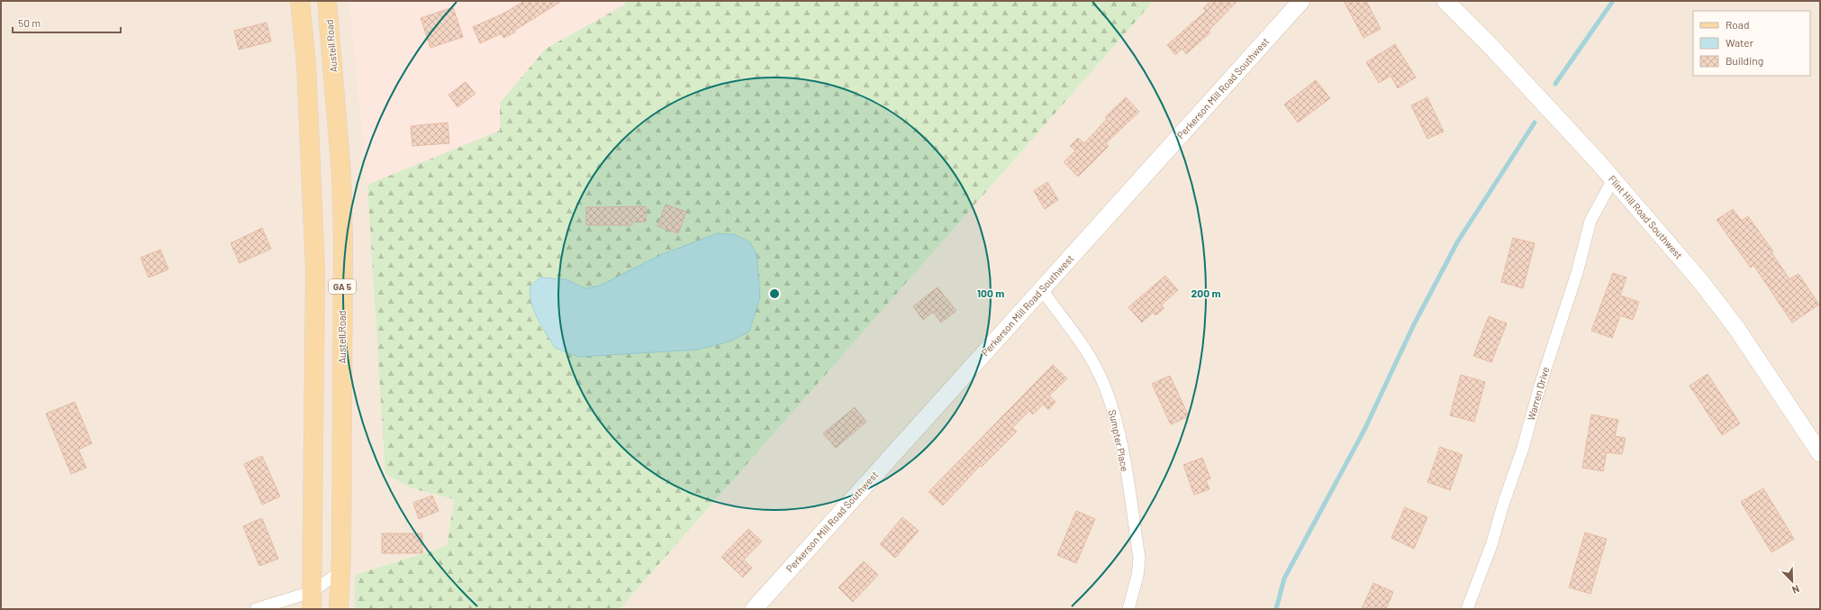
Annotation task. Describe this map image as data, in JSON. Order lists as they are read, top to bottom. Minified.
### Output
{"streets":{"main road":["Austell Road","GA 5"],"street":["Perkerson Mill Road Southwest","Flint Hill Road Southwest","Warren Drive","Sumpter Place"]},"crossings":[["Perkerson Mill Road Southwest","Sumpter Place"],["Flint Hill Road Southwest","Warren Drive"]],"legend":["Road","Water","Building"],"scale_bar":"50 m","north":"bottom right","rings":["100 m","200 m"]}
